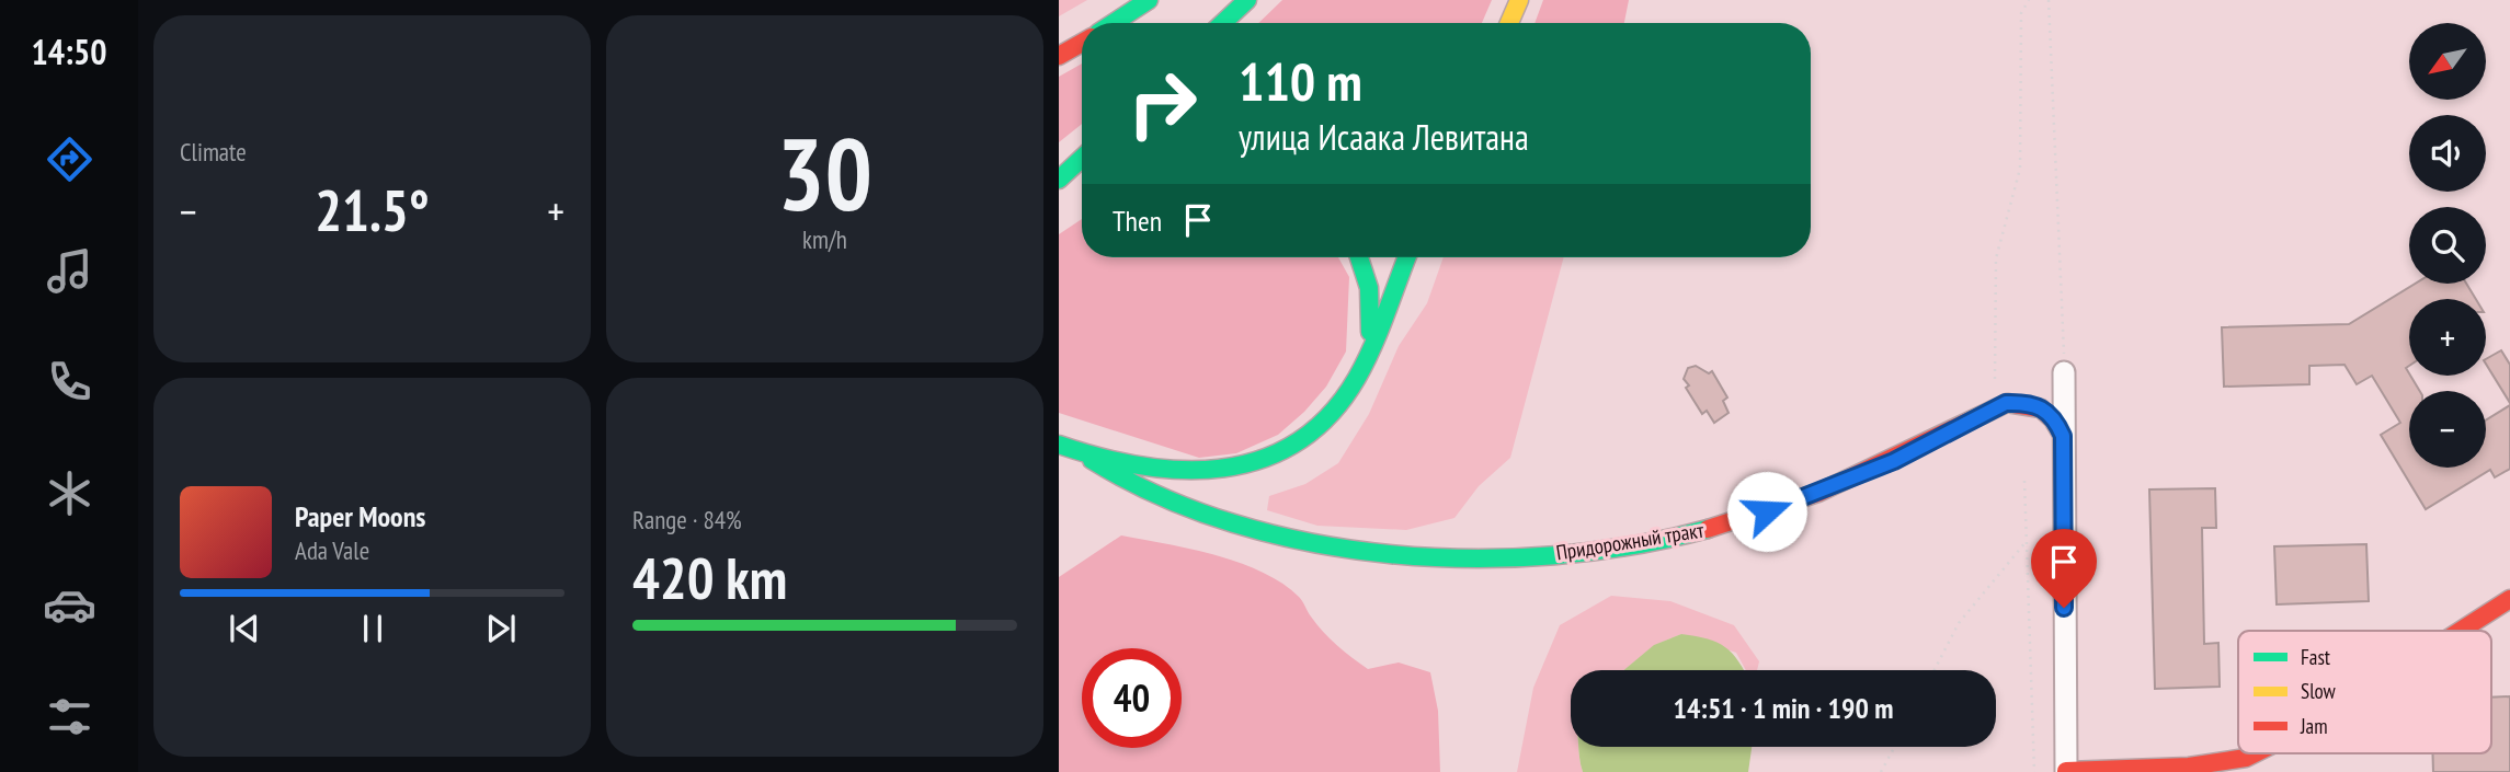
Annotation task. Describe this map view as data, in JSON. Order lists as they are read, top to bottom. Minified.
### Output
{"streets":{"street":["Придорожный тракт"]},"legend":["Fast","Slow","Jam"],"north":"bottom left","page":{"tabs":"14:50","tile":["Climate",["30","km/h"],["Range · 84%","420 km"]],"map_buttons":["+","−"],"turn":["110 m","улица Исаака Левитана"],"heat":["−","21.5°","+"],"then":"Then","song":["Paper Moons","Ada Vale"],"limit":"40","trip":"14:51 · 1 min · 190 m"}}
